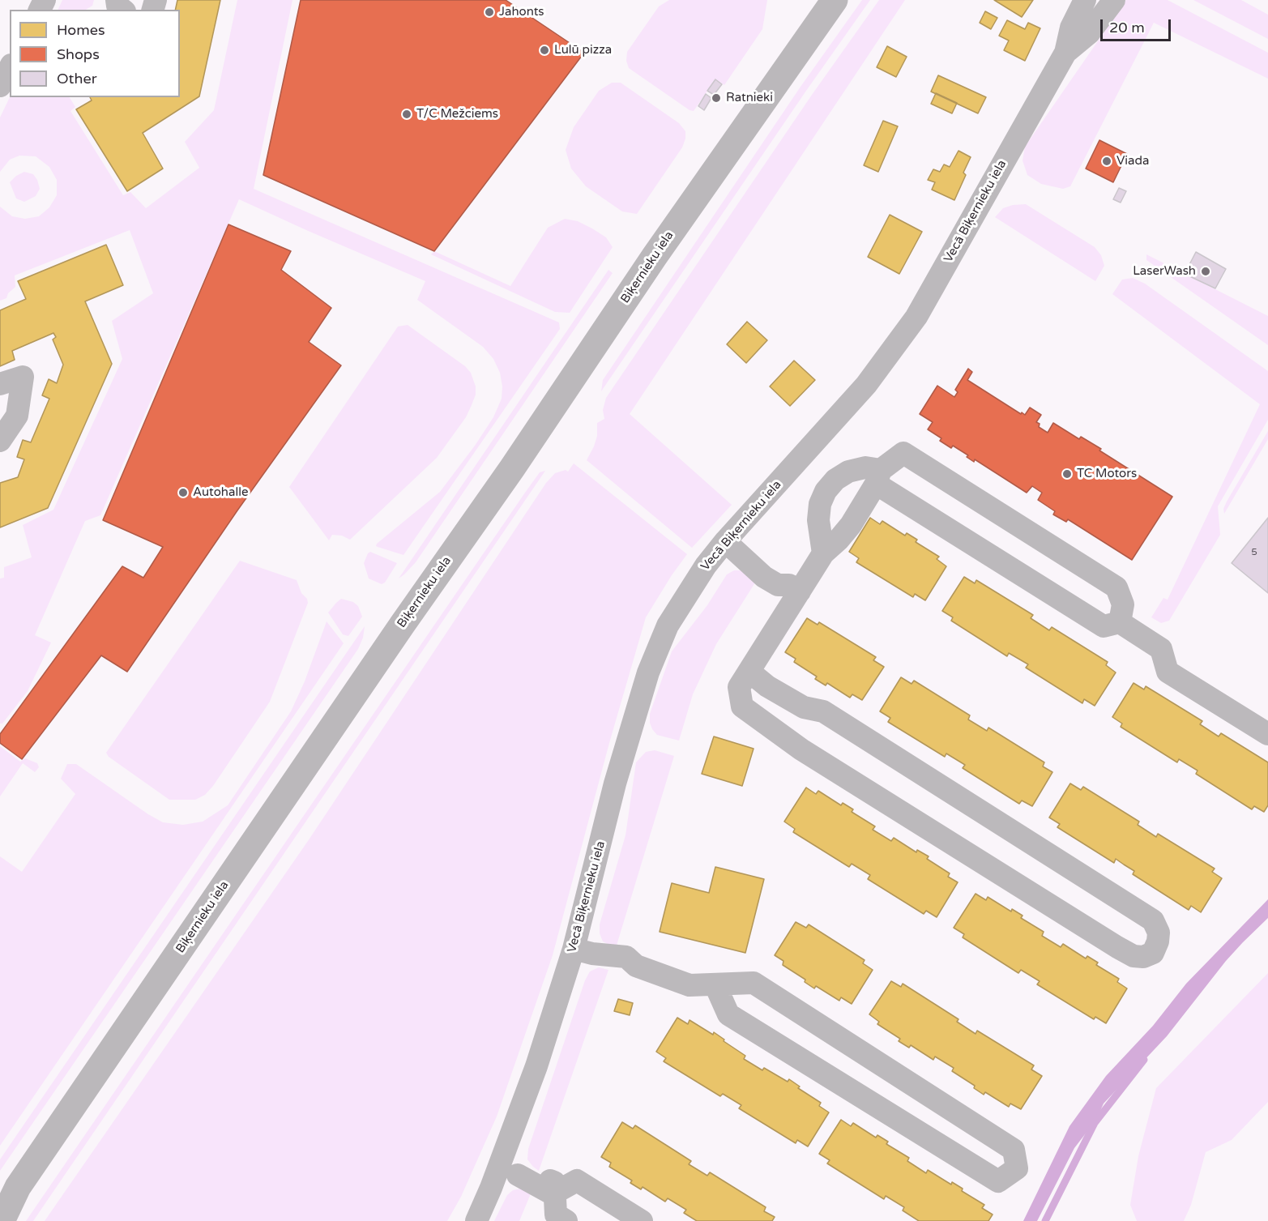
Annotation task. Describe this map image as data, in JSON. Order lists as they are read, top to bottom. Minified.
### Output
{"streets":{"main road":["Biķernieku iela"],"street":["Vecā Biķernieku iela"]},"places":["Jahonts","Lulū pizza","Ratnieki","T/C Mežciems","Viada","LaserWash","TC Motors","Autohalle"],"house_numbers":["5"],"legend":["Homes","Shops","Other"],"scale_bar":"20 m"}
